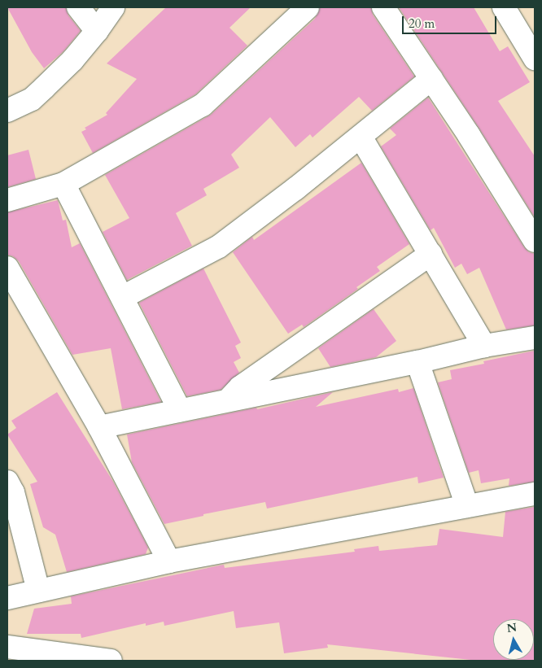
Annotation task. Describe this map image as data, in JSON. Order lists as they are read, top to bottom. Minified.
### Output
{"scale_bar":"20 m","north":"top"}
